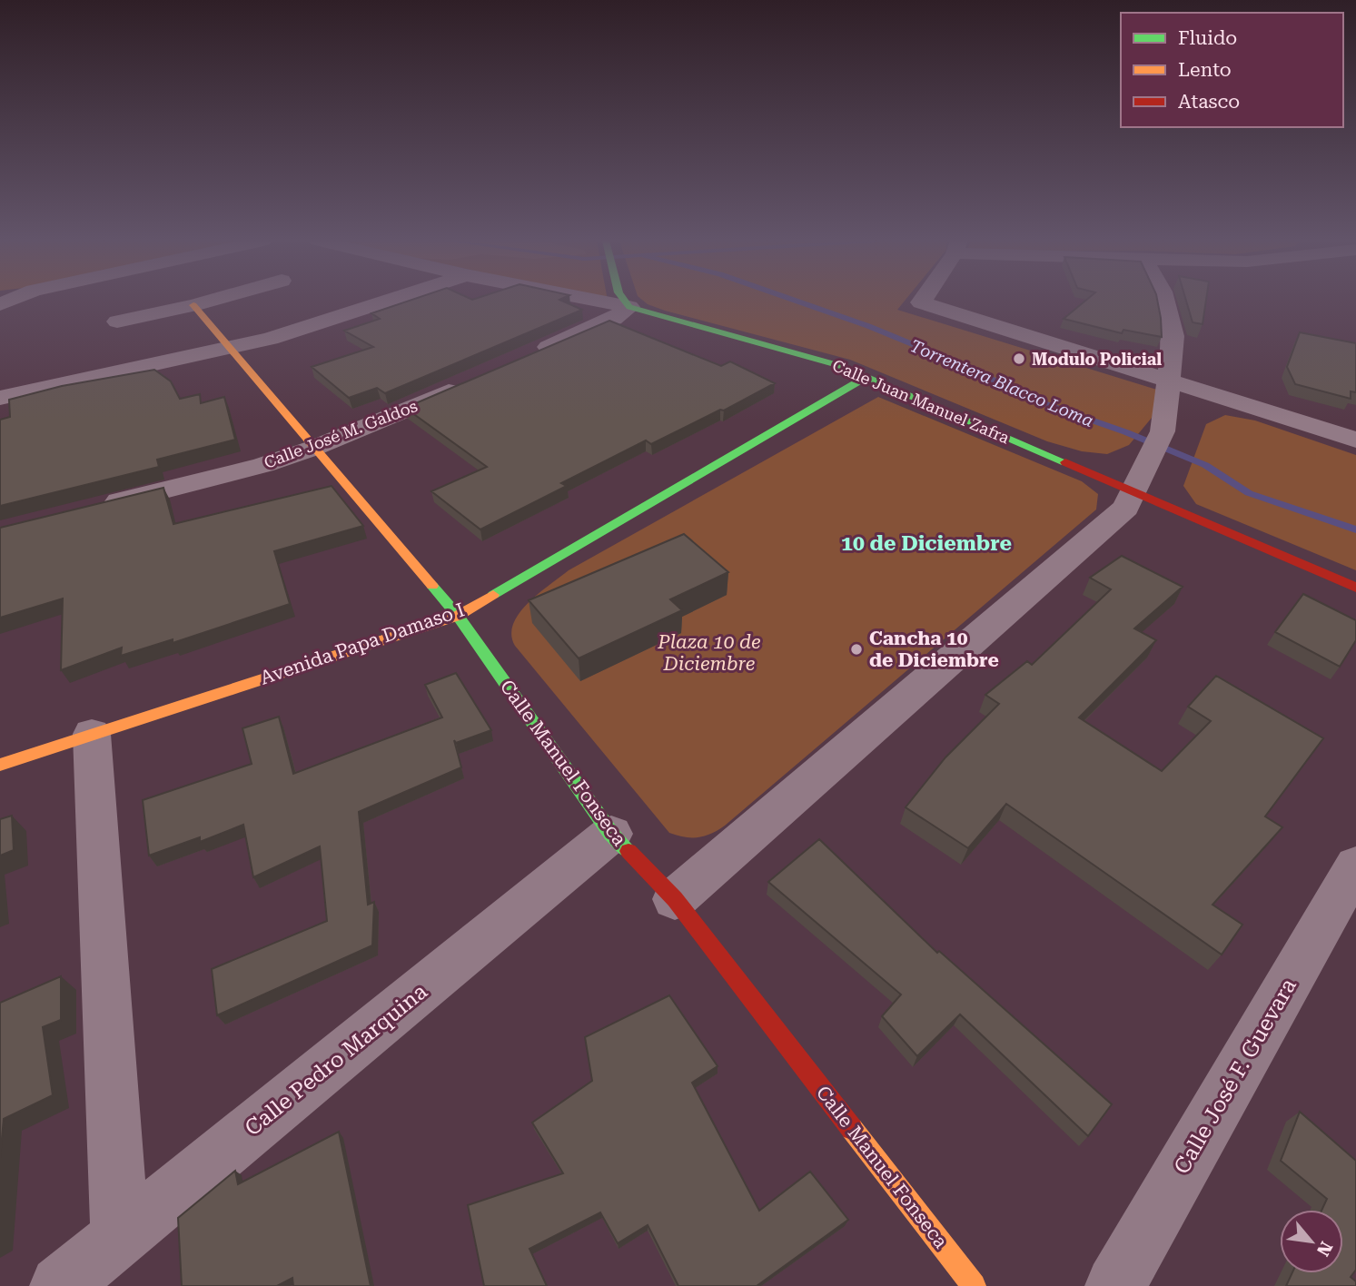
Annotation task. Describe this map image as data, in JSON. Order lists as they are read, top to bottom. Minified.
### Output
{"streets":{"street":["Calle Juan Manuel Zafra","Calle José M. Galdos","Avenida Papa Damaso I","Calle Manuel Fonseca","Calle Pedro Marquina","Calle José F. Guevara"]},"crossings":[["Calle Juan Manuel Zafra","Avenida Papa Damaso I"],["Calle José M. Galdos","Calle Manuel Fonseca"],["Avenida Papa Damaso I","Calle Manuel Fonseca"],["Calle Manuel Fonseca","Calle Pedro Marquina"]],"districts":["10 de Diciembre"],"water":["Torrentera Blacco Loma"],"parks":["Plaza 10 de Diciembre"],"places":["Modulo Policial","Cancha 10 de Diciembre"],"legend":["Fluido","Lento","Atasco"],"north":"bottom right"}
